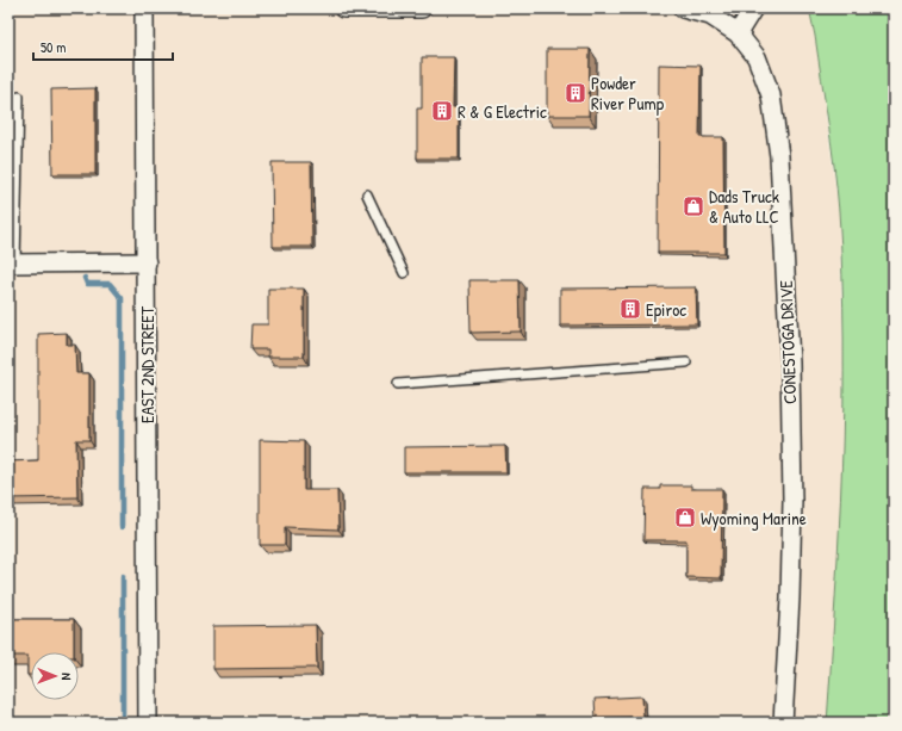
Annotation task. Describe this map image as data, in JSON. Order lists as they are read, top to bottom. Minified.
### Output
{"streets":{"street":["CONESTOGA DRIVE","EAST 2ND STREET"]},"places":{"building":["Powder River Pump","R & G Electric","Epiroc"],"shop":["Dads Truck & Auto LLC","Wyoming Marine"]},"scale_bar":"50 m","north":"right"}
